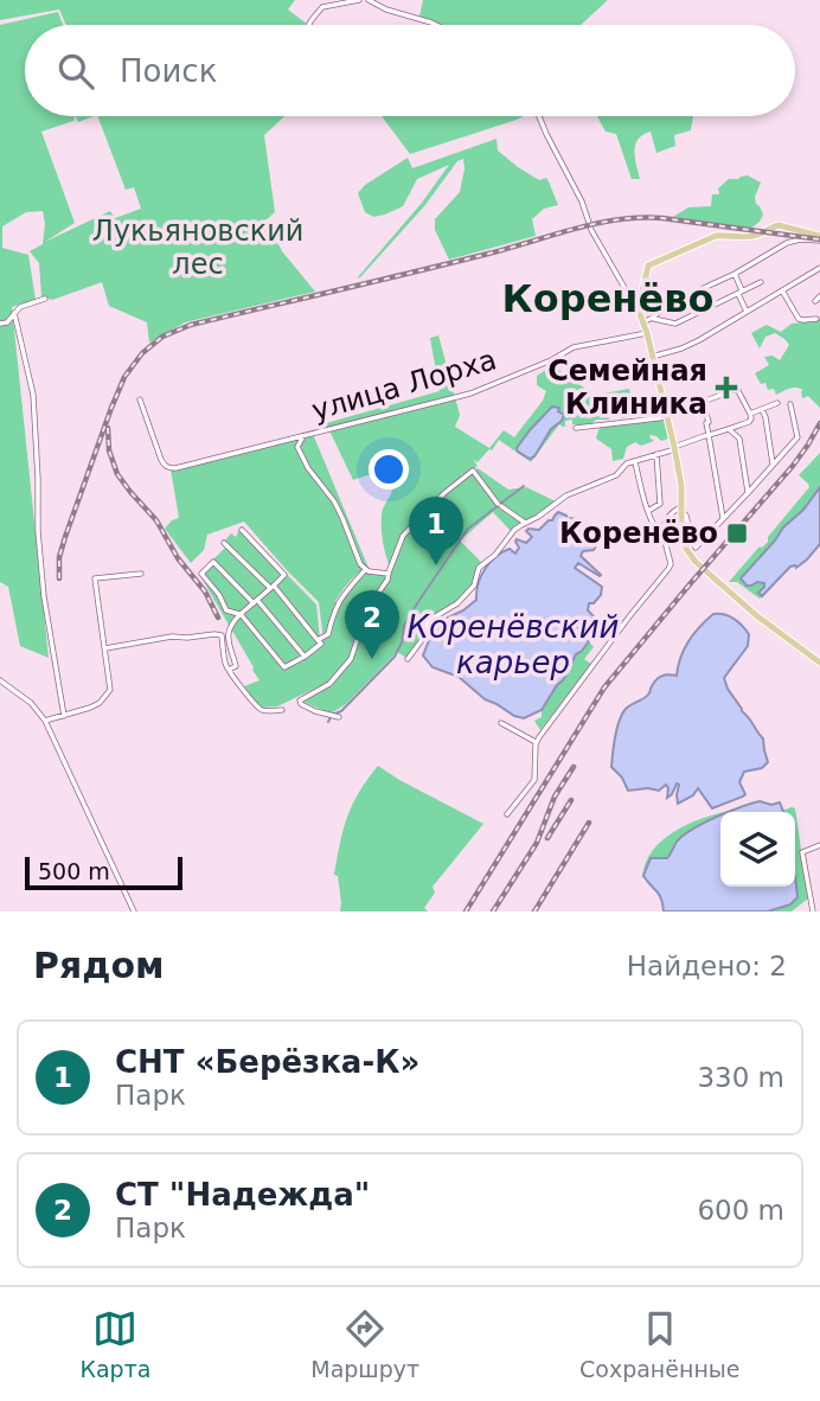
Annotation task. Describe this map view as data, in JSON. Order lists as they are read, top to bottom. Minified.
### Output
{"streets":{"street":["улица Лорха"]},"districts":["Коренёво"],"water":["Коренёвский карьер"],"parks":["Лукьяновский лес"],"places":{"health":["Семейная Клиника"],"transit":["Коренёво"]},"scale_bar":"500 m","page":{"search":"Поиск","pins":["1","2"],"scale":"500 m","heading":["Рядом","Найдено: 2"],"list":[{"mark":"1","name":"СНТ «Берёзка-К»","note":"Парк","value":"330 m"},{"mark":"2","name":"СТ \"Надежда\"","note":"Парк","value":"600 m"}],"nav":["Карта","Маршрут","Сохранённые"]}}
